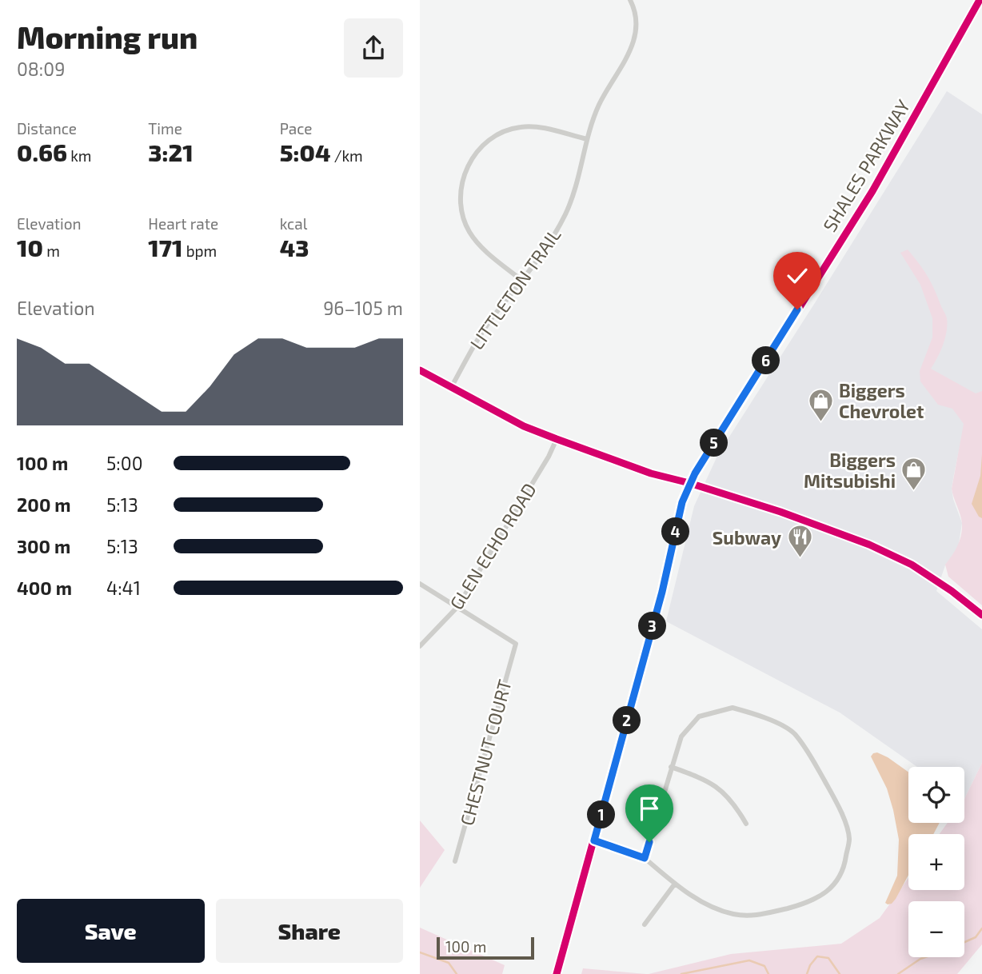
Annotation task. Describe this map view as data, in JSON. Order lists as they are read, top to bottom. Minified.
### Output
{"streets":{"street":["SHALES PARKWAY","LITTLETON TRAIL","GLEN ECHO ROAD","CHESTNUT COURT"]},"crossings":[["GLEN ECHO ROAD","CHESTNUT COURT"]],"places":{"shop":["Biggers Chevrolet","Biggers Mitsubishi"],"restaurant":["Subway"]},"scale_bar":"100 m","page":{"heading":["Morning run","08:09"],"stats":[["Distance","0.66 km"],["Time","3:21"],["Pace","5:04 /km"],["Elevation","10 m"],["Heart rate","171 bpm"],["kcal","43"]],"chart":["Elevation","96–105 m"],"pins":["6","5","4","3","2","1"],"list":[{"name":"100 m","note":"5:00"},{"name":"200 m","note":"5:13"},{"name":"300 m","note":"5:13"},{"name":"400 m","note":"4:41"}],"map_buttons":["+","−"],"buttons":["Save","Share"],"scale":"100 m"}}
